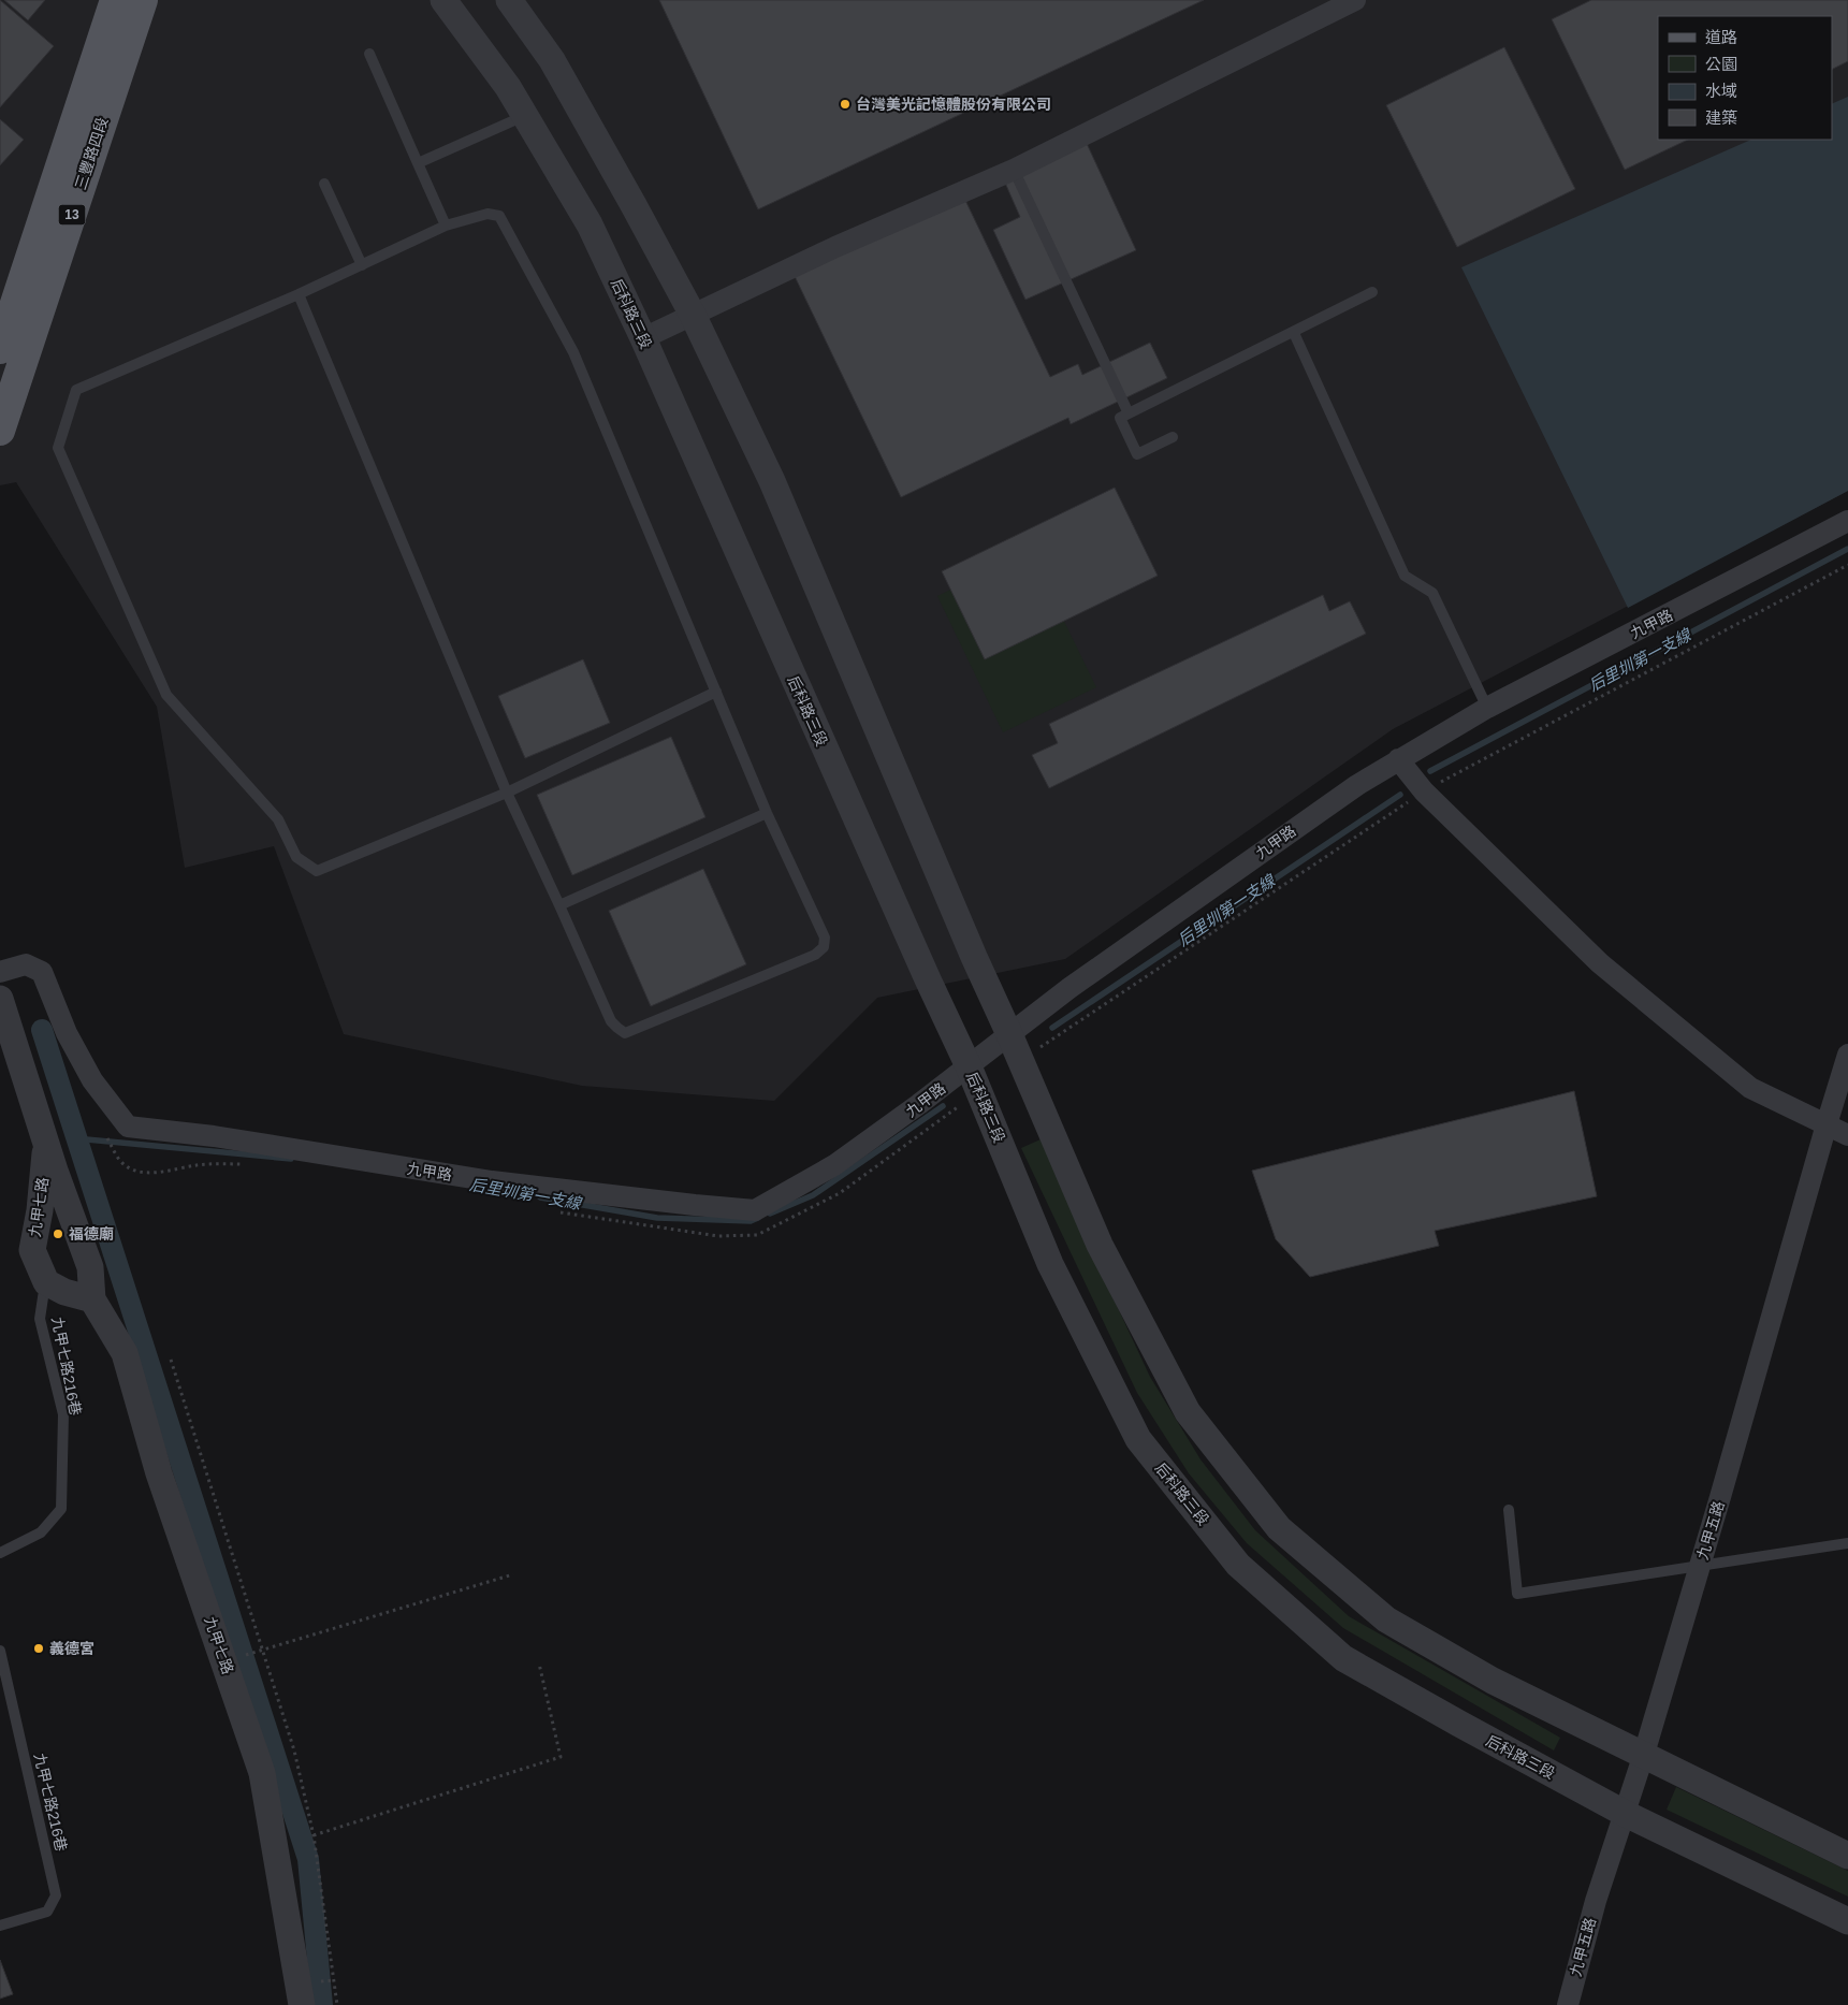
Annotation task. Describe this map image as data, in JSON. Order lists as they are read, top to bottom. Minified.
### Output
{"streets":{"main road":["三豐路四段","13"],"street":["后科路三段","九甲路","九甲七路","九甲五路"],"lane":["九甲七路216巷"]},"crossings":[["后科路三段","九甲路"],["后科路三段","九甲五路"],["九甲七路","九甲七路216巷"]],"water":["后里圳第一支線"],"places":["台灣美光記憶體股份有限公司","福德廟","義德宮"],"legend":["道路","公園","水域","建築"]}
